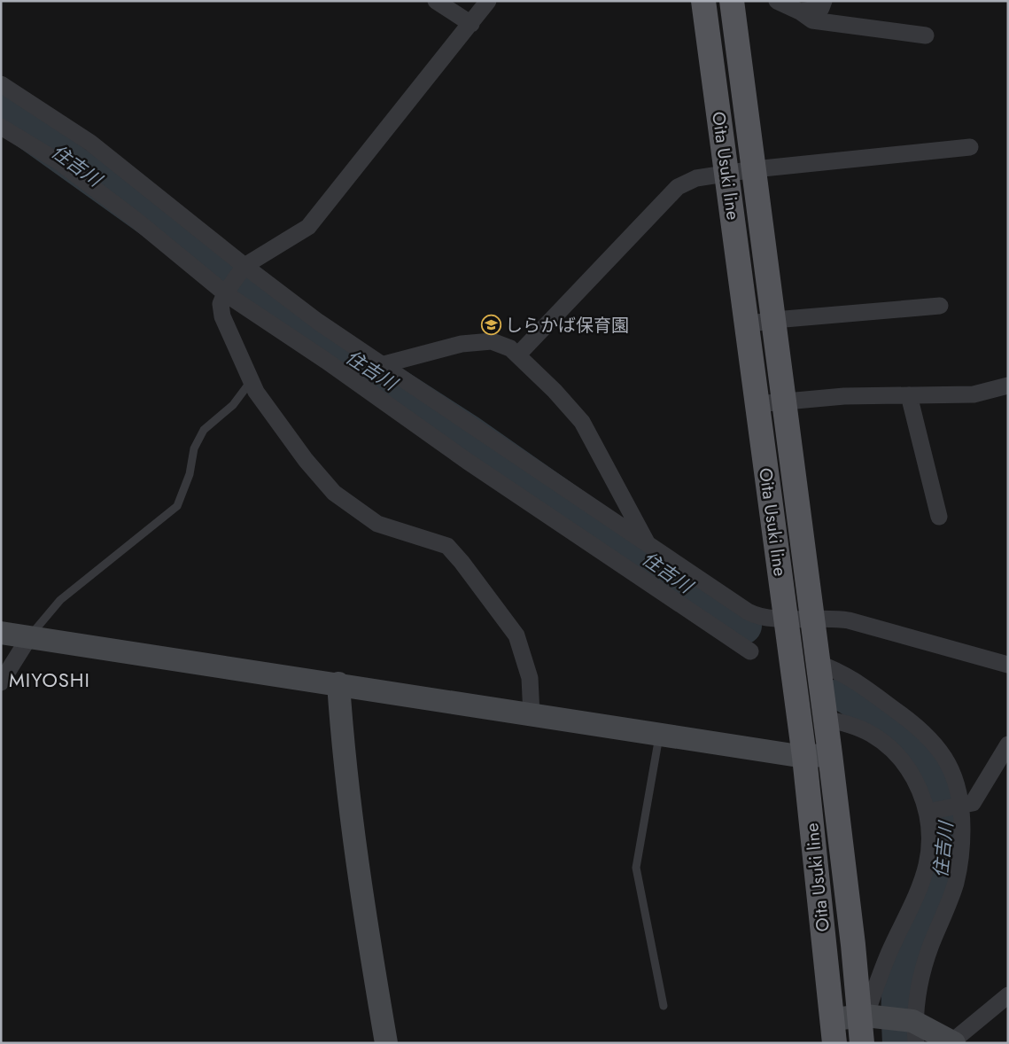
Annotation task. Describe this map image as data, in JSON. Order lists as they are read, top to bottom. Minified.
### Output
{"streets":{"main road":["Oita Usuki line"]},"districts":["MIYOSHI"],"water":["住吉川"],"places":{"school or university":["しらかば保育園"]}}
